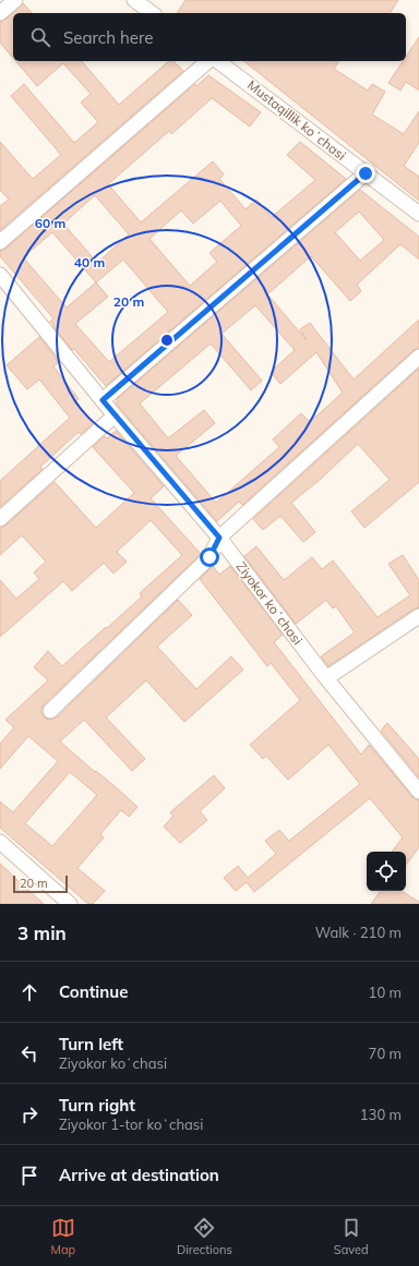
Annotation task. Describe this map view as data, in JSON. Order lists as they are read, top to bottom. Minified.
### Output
{"streets":{"street":["Mustaqillik koʻchasi","Ziyokor koʻchasi"]},"scale_bar":"20 m","page":{"search":"Search here","scale":"20 m","heading":["3 min","Walk · 210 m"],"list":[["Continue","10 m"],["Turn left","Ziyokor koʻchasi","70 m"],["Turn right","Ziyokor 1-tor koʻchasi","130 m"],"Arrive at destination"],"nav":["Map","Directions","Saved"]},"rings":["60 m","40 m","20 m"]}
